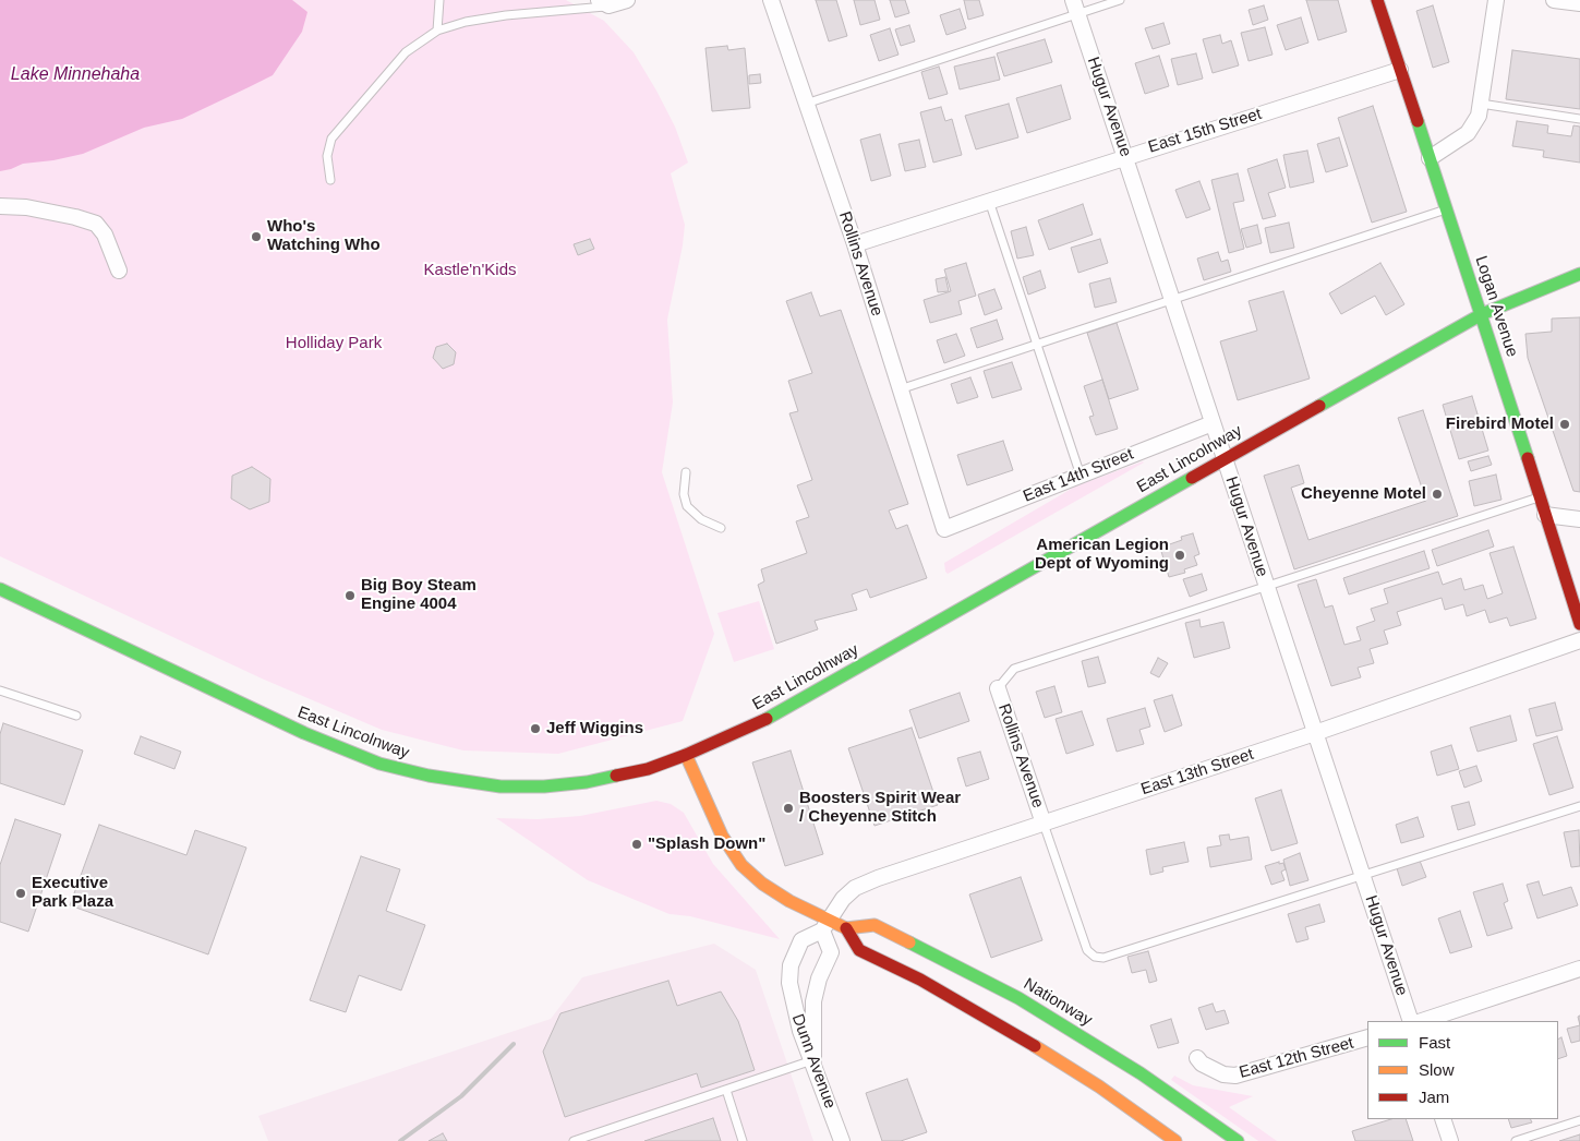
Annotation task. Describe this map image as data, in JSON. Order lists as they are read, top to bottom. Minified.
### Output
{"streets":{"main road":["Logan Avenue","East Lincolnway","Nationway"],"street":["Hugur Avenue","East 15th Street","Rollins Avenue","East 14th Street","East 13th Street","East 12th Street","Dunn Avenue"]},"crossings":[["Hugur Avenue","East 15th Street"],["Hugur Avenue","East Lincolnway"],["Hugur Avenue","East 14th Street"],["Hugur Avenue","East 13th Street"],["East 15th Street","Rollins Avenue"],["East 15th Street","Logan Avenue"],["Rollins Avenue","East 14th Street"],["Rollins Avenue","East 13th Street"],["Logan Avenue","East Lincolnway"],["East 13th Street","Dunn Avenue"]],"water":["Lake Minnehaha"],"parks":["Kastle'n'Kids","Holliday Park"],"places":["Who's Watching Who","Firebird Motel","Cheyenne Motel","American Legion Dept of Wyoming","Big Boy Steam Engine 4004","Jeff Wiggins","Boosters Spirit Wear / Cheyenne Stitch","\"Splash Down\"","Executive Park Plaza"],"legend":["Fast","Slow","Jam"]}
